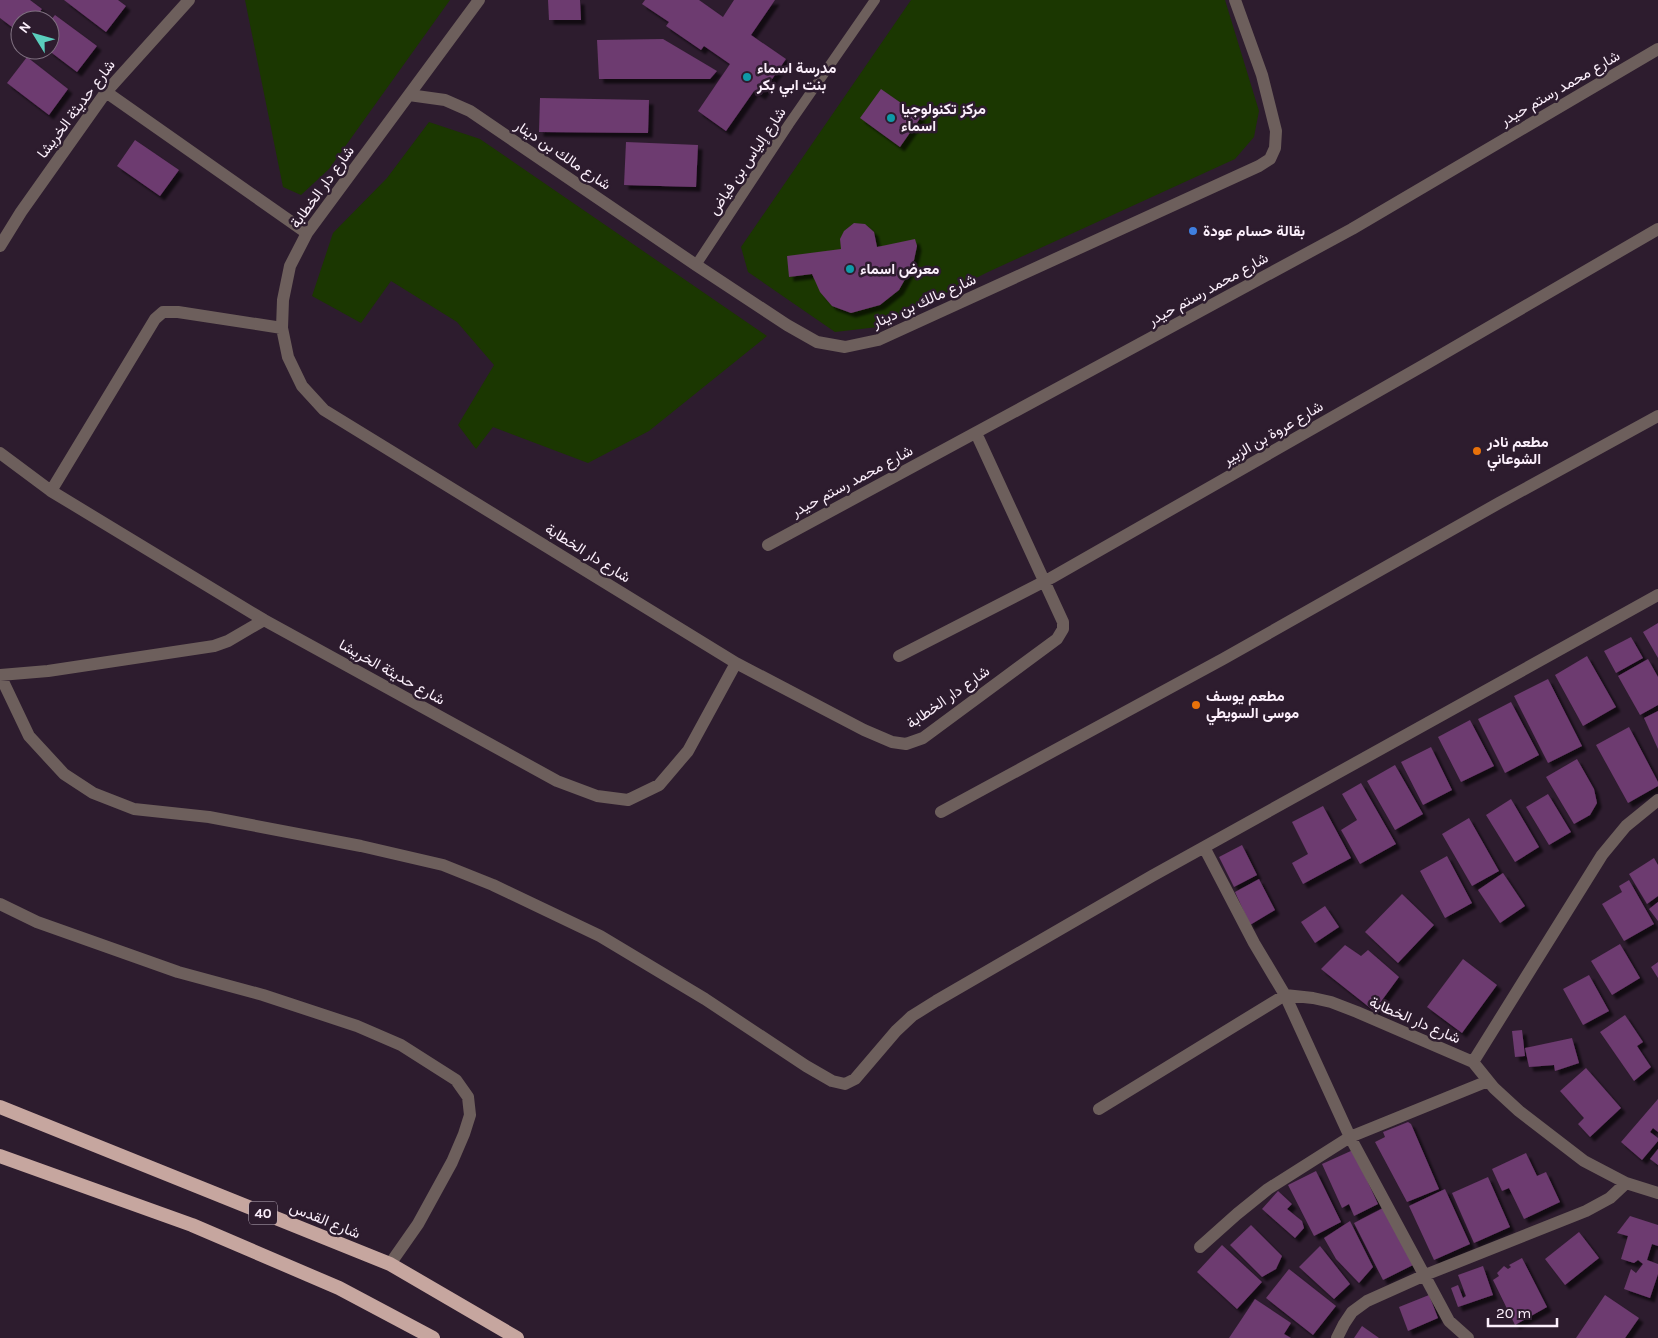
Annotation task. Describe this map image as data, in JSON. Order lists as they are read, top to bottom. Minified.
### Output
{"streets":{"highway":["40","شارع القدس"],"street":["شارع محمد رستم حيدر","شارع حديثة الخريشا","شارع مالك بن دينار","شارع دار الخطابة","شارع عروة بن الزبير"],"lane":["شارع إلياس بن فياض"]},"crossings":[["شارع محمد رستم حيدر","شارع دار الخطابة"],["شارع حديثة الخريشا","شارع دار الخطابة"],["شارع مالك بن دينار","شارع إلياس بن فياض"],["شارع مالك بن دينار","شارع دار الخطابة"],["شارع دار الخطابة","شارع عروة بن الزبير"]],"places":["مدرسة اسماء بنت ابي بكر","مركز تكنولوجيا اسماء","بقالة حسام عودة","معرض اسماء","مطعم نادر الشوعاني","مطعم يوسف موسى السويطي"],"scale_bar":"20 m","north":"top left"}
